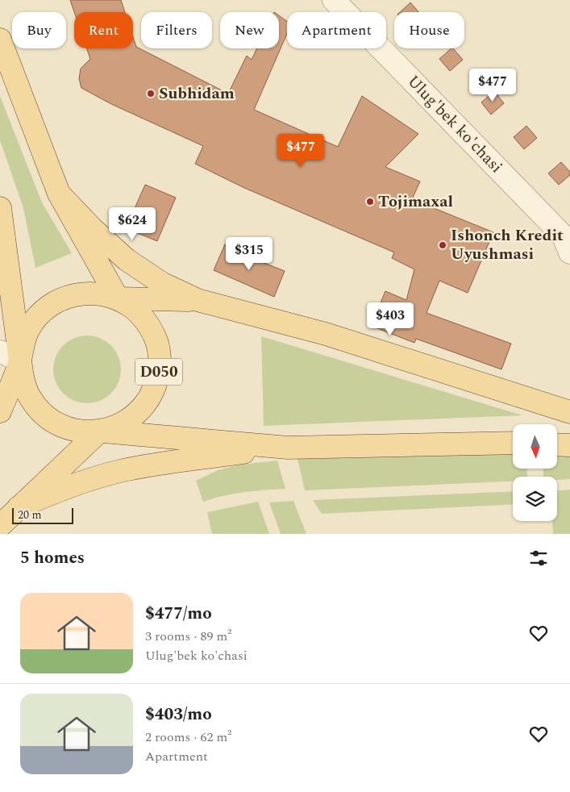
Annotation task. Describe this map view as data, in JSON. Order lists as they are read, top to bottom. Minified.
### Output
{"streets":{"main road":["D050"],"street":["Ulug'bek ko'chasi"]},"places":["Subhidam","Tojimaxal","Ishonch Kredit Uyushmasi"],"scale_bar":"20 m","north":"bottom","page":{"chip":["Buy","Rent","Filters","New","Apartment","House"],"price":["$477","$477","$624","$315","$403"],"scale":"20 m","heading":"5 homes","list":[{"name":"$477/mo","note":"3 rooms · 89 m² · Ulug'bek ko'chasi"},{"name":"$403/mo","note":"2 rooms · 62 m² · Apartment"}]}}
